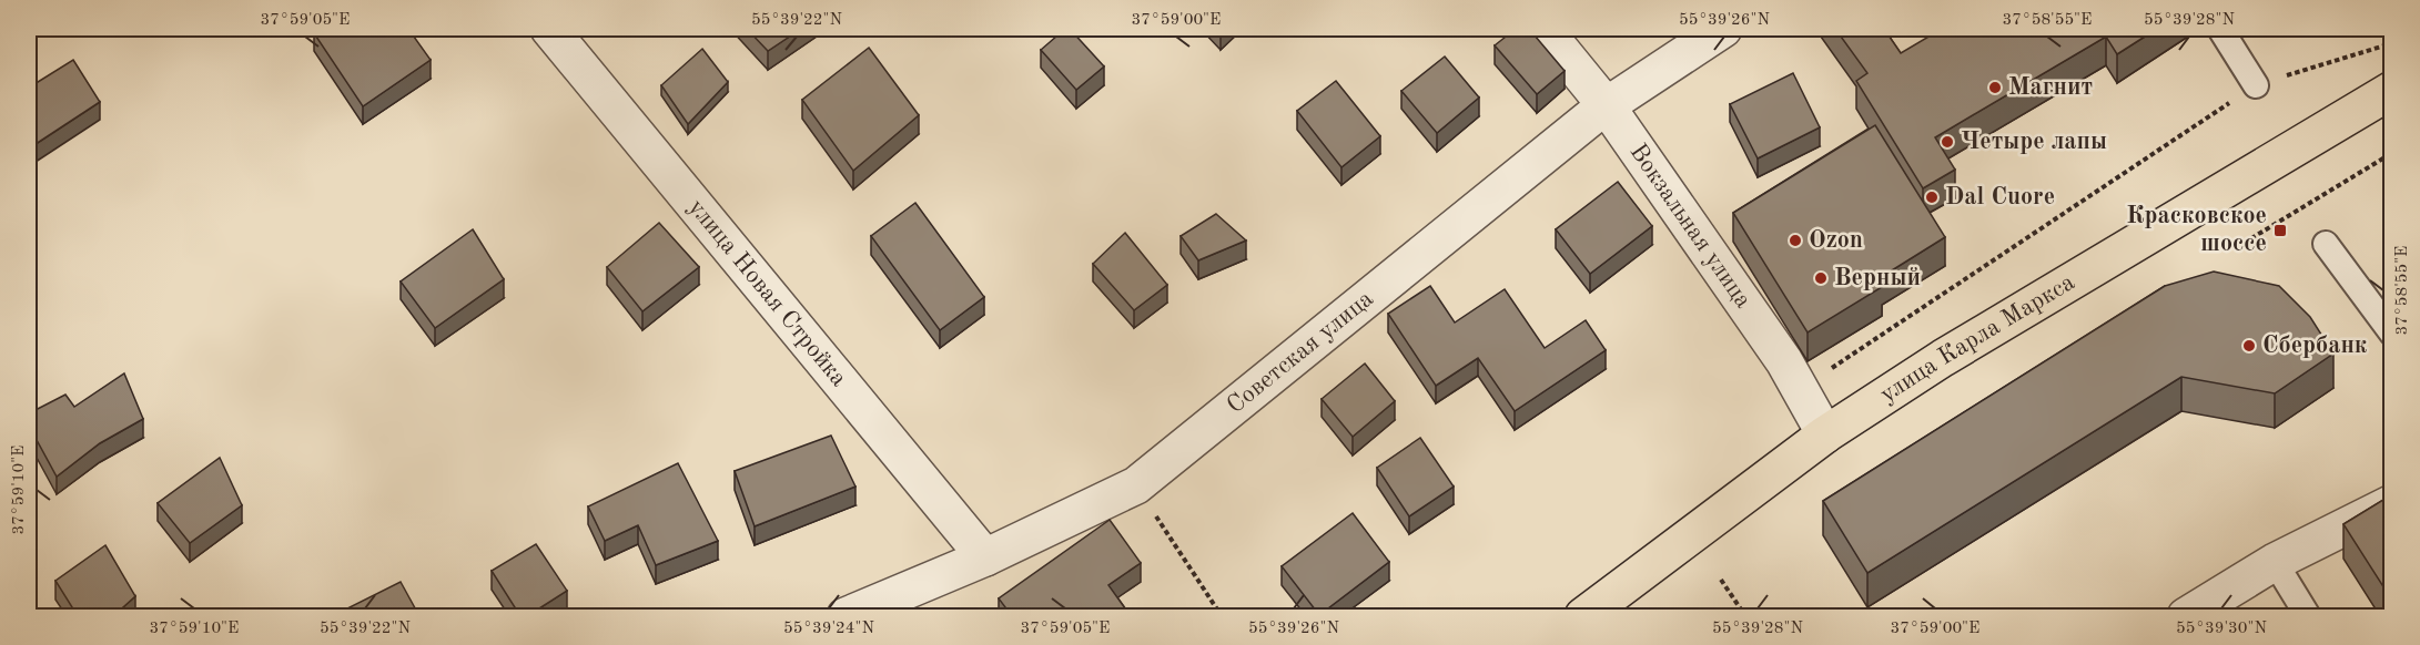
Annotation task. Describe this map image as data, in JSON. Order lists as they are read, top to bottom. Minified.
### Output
{"streets":{"main road":["улица Карла Маркса"],"street":["Вокзальная улица","улица Новая Стройка","Советская улица"]},"crossings":[["Вокзальная улица","улица Карла Маркса"],["Вокзальная улица","Советская улица"],["улица Новая Стройка","Советская улица"]],"places":{"other":["Магнит","Четыре лапы","Dal Cuore","Ozon","Верный","Сбербанк"],"transit":["Красковское шоссе"]},"coordinates":["37°59'05\"E","55°39'22\"N","37°59'00\"E","55°39'26\"N","37°58'55\"E","55°39'28\"N","37°59'10\"E","55°39'24\"N","55°39'30\"N"]}
